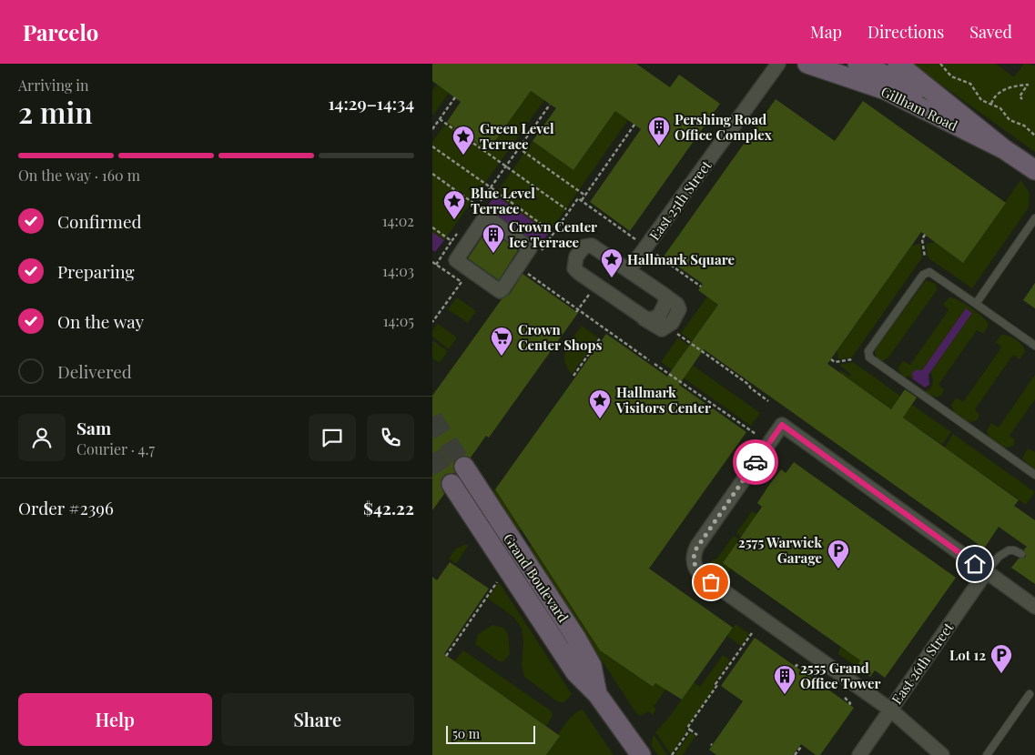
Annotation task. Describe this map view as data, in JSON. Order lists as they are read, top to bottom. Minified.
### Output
{"streets":{"main road":["Gillham Road","Grand Boulevard"],"street":["East 25th Street","East 26th Street"]},"places":{"building":["Pershing Road Office Complex","Crown Center Ice Terrace","2555 Grand Office Tower"],"place":["Green Level Terrace","Blue Level Terrace","Hallmark Square","Hallmark Visitors Center"],"supermarket":["Crown Center Shops"],"parking":["2575 Warwick Garage","Lot 12"]},"scale_bar":"50 m","page":{"header":"Parcelo","nav":["Map","Directions","Saved"],"heading":["2 min","Arriving in","14:29–14:34"],"panel":["Sam","Courier · 4.7","Order #2396","$42.22"],"bar":"On the way · 160 m","list":[["Confirmed","14:02"],["Preparing","14:03"],["On the way","14:05"],"Delivered"],"buttons":["Help","Share"],"scale":"50 m"}}
